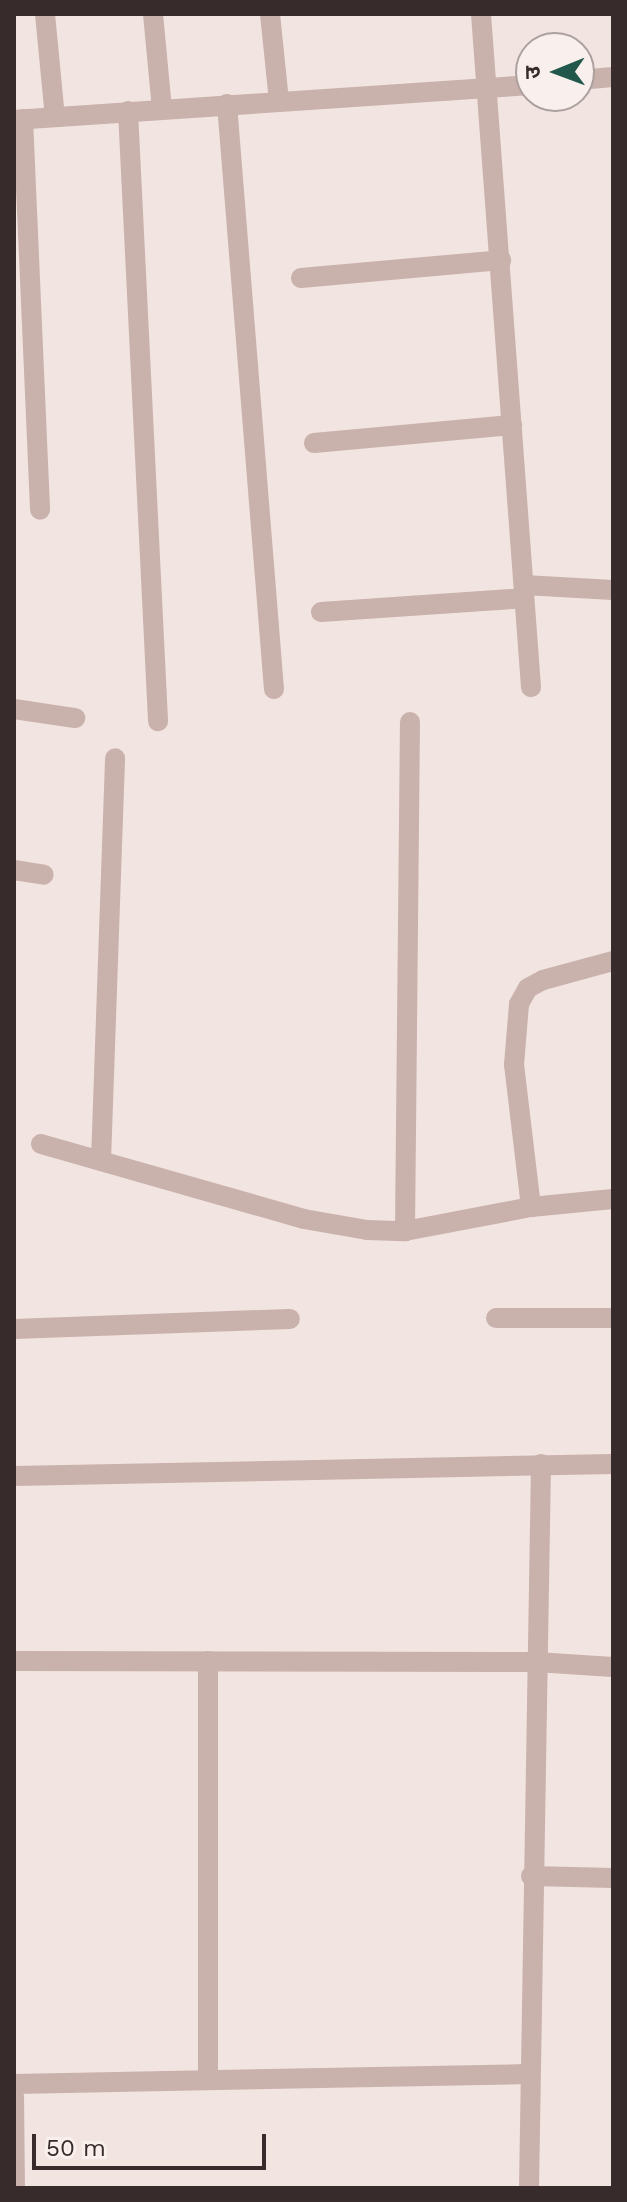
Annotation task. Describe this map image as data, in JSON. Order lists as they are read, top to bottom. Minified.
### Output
{"scale_bar":"50 m","north":"left"}
